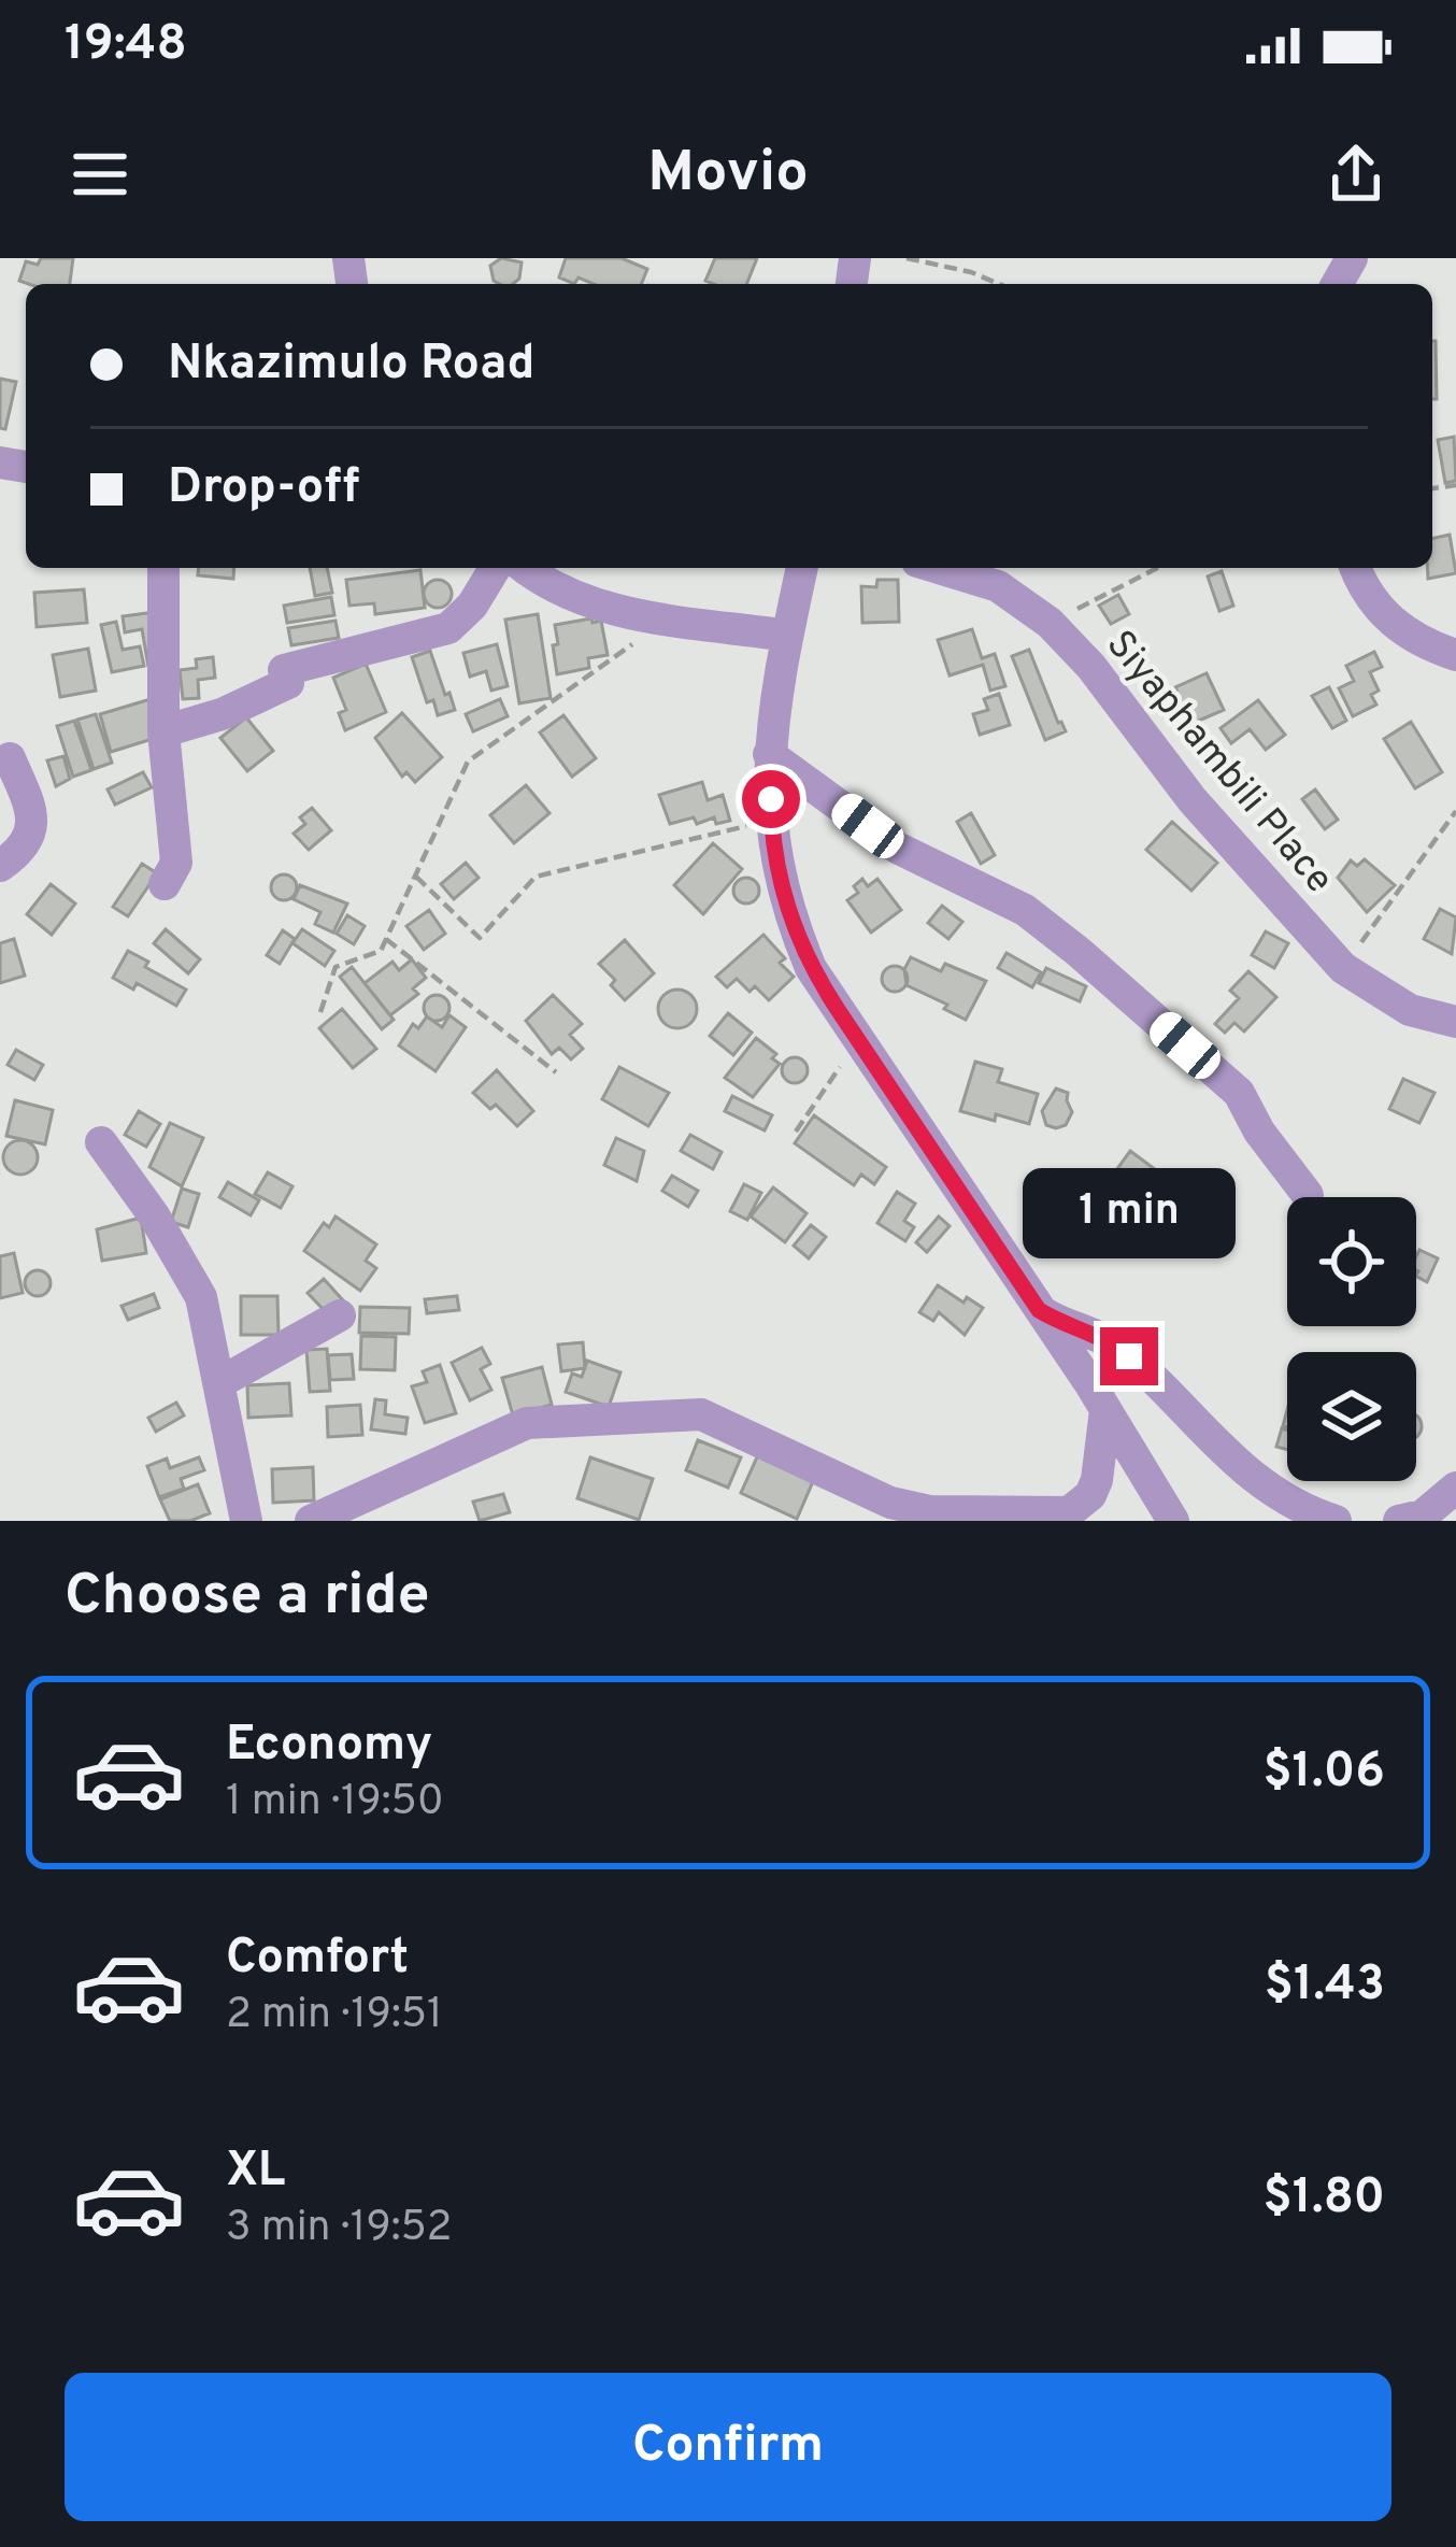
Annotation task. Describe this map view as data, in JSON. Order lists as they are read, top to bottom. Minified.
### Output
{"streets":{"street":["Siyaphambili Place"]},"page":{"status":"19:48","header":"Movio","banner":["Nkazimulo Road","Drop-off"],"bubble":"1 min","heading":"Choose a ride","list":[{"name":"Economy","note":"1 min · 19:50","value":"$1.06"},{"name":"Comfort","note":"2 min · 19:51","value":"$1.43"},{"name":"XL","note":"3 min · 19:52","value":"$1.80"}],"buttons":"Confirm"}}
